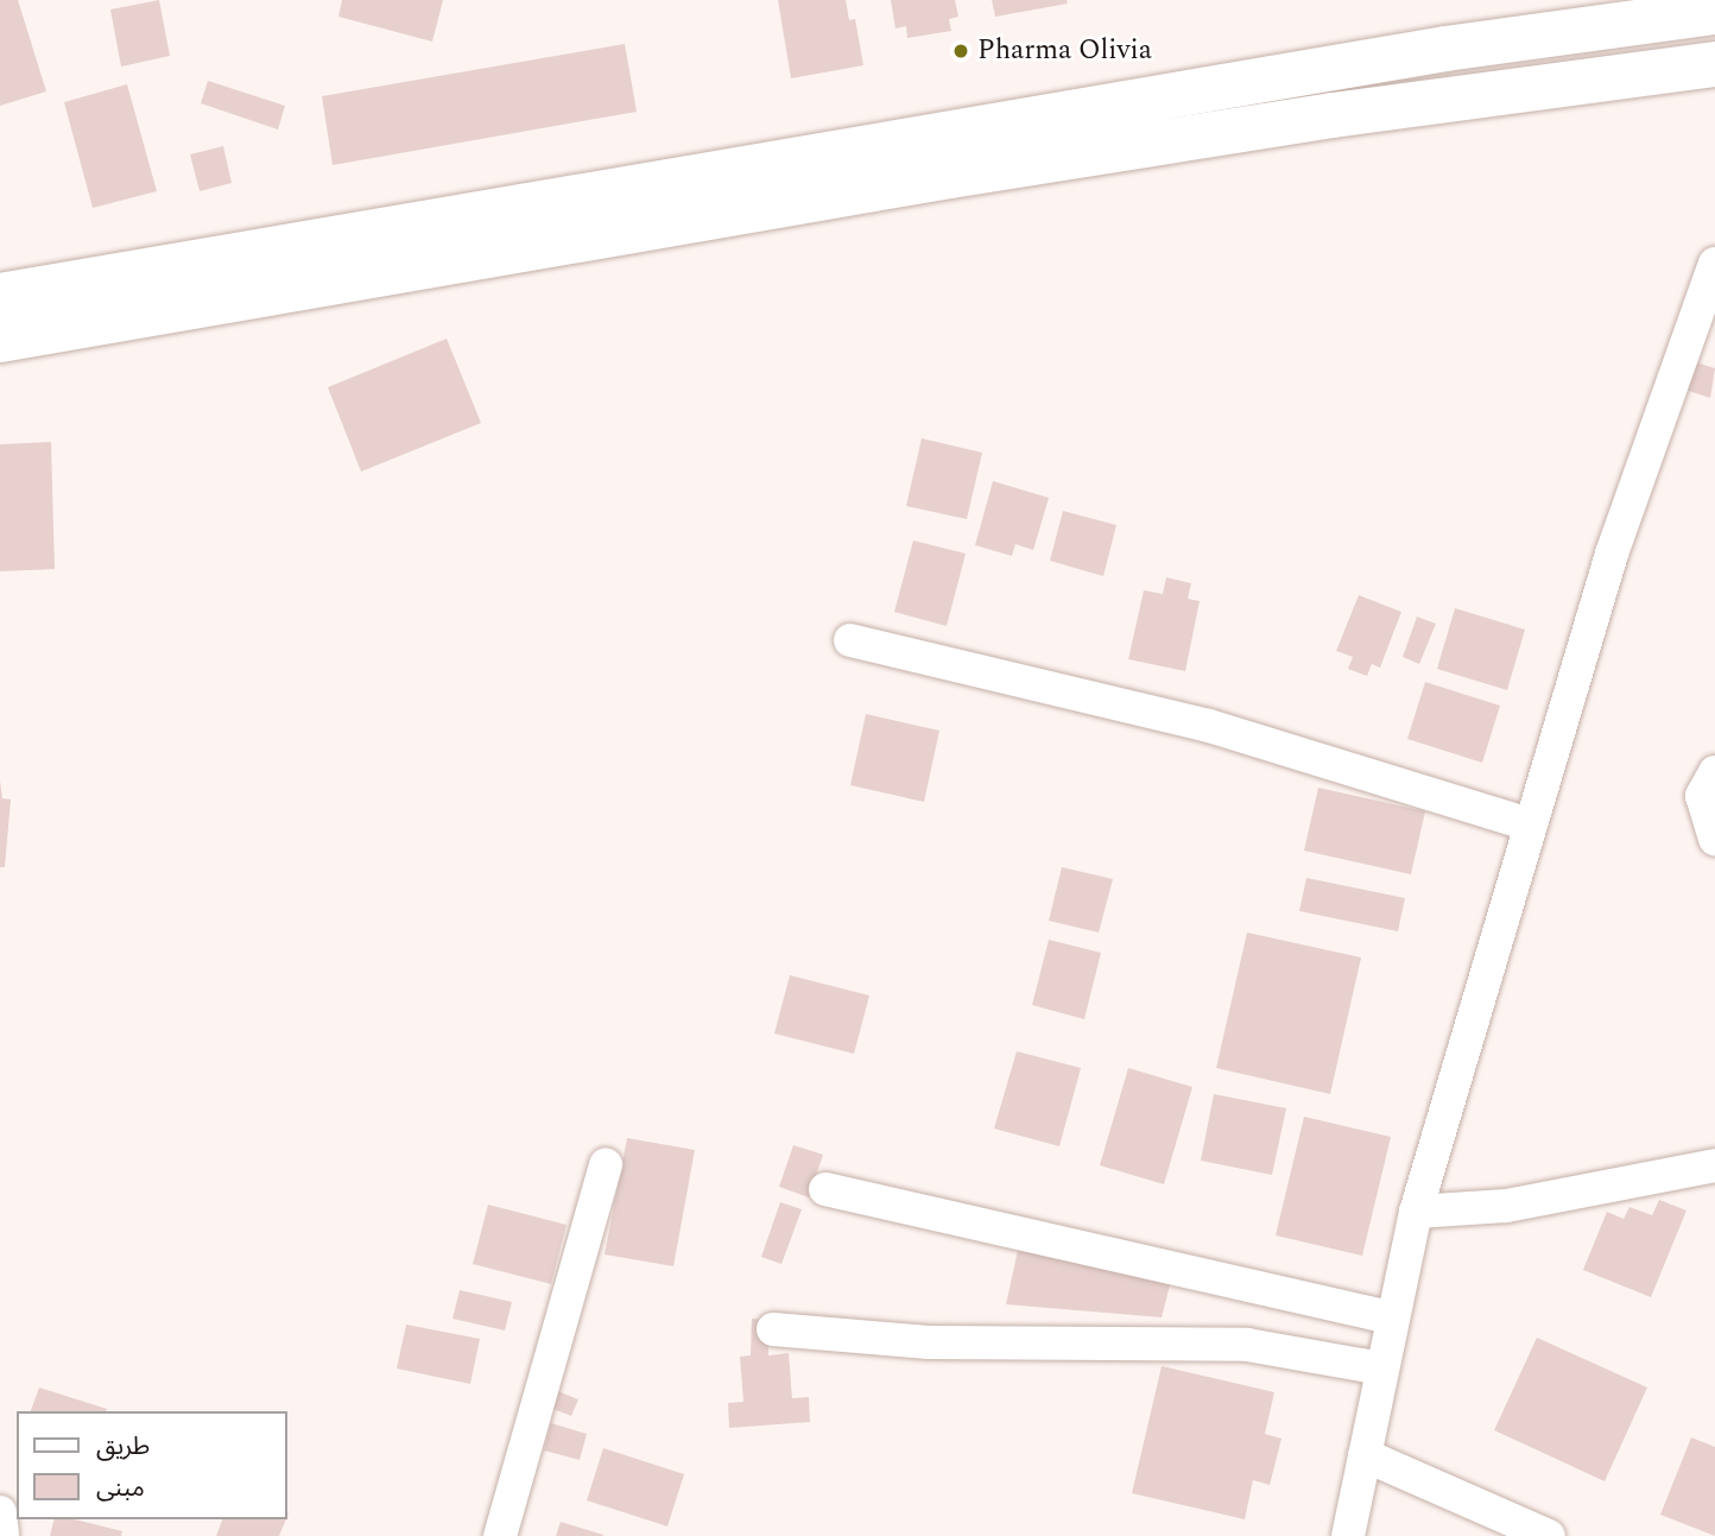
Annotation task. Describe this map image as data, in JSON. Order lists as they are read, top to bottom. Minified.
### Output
{"places":["Pharma Olivia"],"legend":["طريق","مبنى"]}
